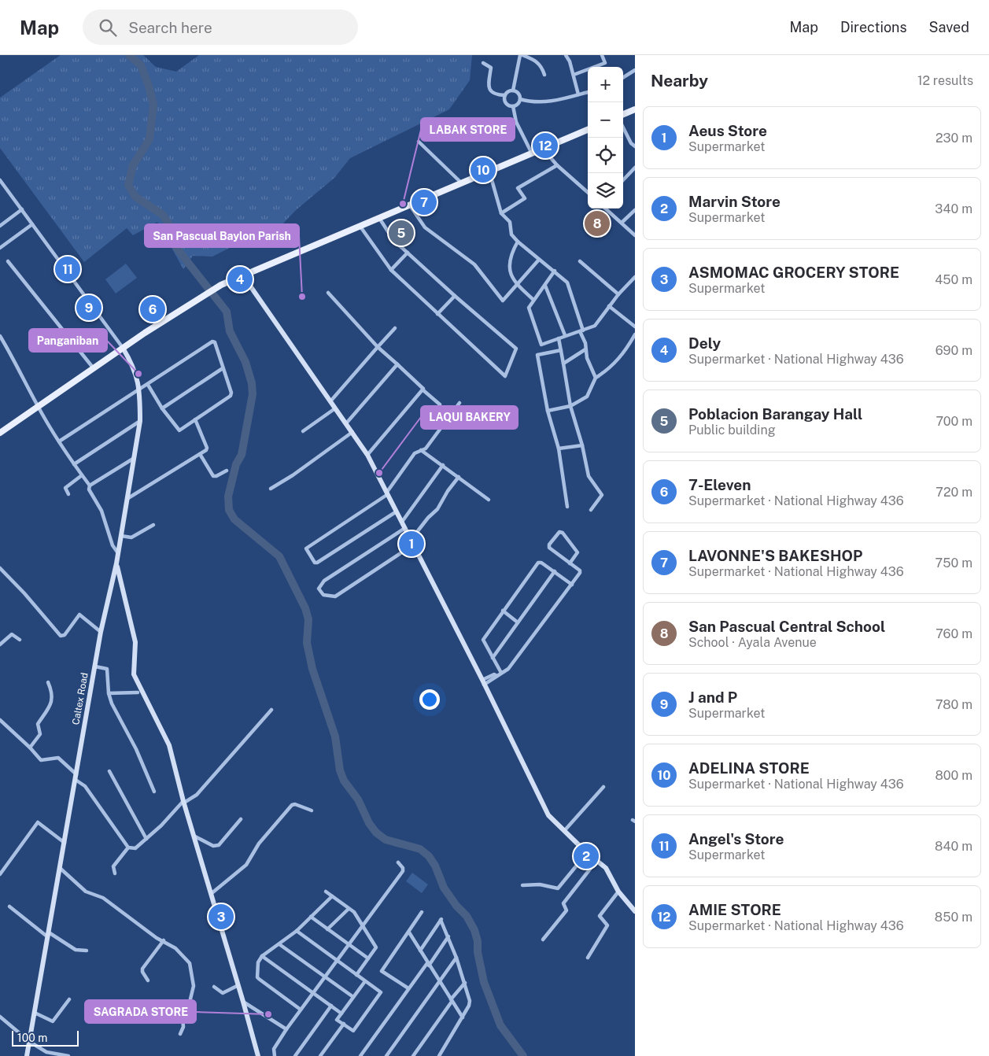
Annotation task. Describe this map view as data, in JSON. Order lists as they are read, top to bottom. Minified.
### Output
{"streets":{"street":["Caltex Road"]},"places":["LABAK STORE","San Pascual Baylon Parish","Panganiban","LAQUI BAKERY","SAGRADA STORE"],"scale_bar":"100 m","page":{"header":"Map","search":"Search here","nav":["Map","Directions","Saved"],"heading":["Nearby","12 results"],"map_buttons":["+","−"],"list":[{"mark":"1","name":"Aeus Store","note":"Supermarket","value":"230 m"},{"mark":"2","name":"Marvin Store","note":"Supermarket","value":"340 m"},{"mark":"3","name":"ASMOMAC GROCERY STORE","note":"Supermarket","value":"450 m"},{"mark":"4","name":"Dely","note":"Supermarket · National Highway 436","value":"690 m"},{"mark":"5","name":"Poblacion Barangay Hall","note":"Public building","value":"700 m"},{"mark":"6","name":"7-Eleven","note":"Supermarket · National Highway 436","value":"720 m"},{"mark":"7","name":"LAVONNE'S BAKESHOP","note":"Supermarket · National Highway 436","value":"750 m"},{"mark":"8","name":"San Pascual Central School","note":"School · Ayala Avenue","value":"760 m"},{"mark":"9","name":"J and P","note":"Supermarket","value":"780 m"},{"mark":"10","name":"ADELINA STORE","note":"Supermarket · National Highway 436","value":"800 m"},{"mark":"11","name":"Angel's Store","note":"Supermarket","value":"840 m"},{"mark":"12","name":"AMIE STORE","note":"Supermarket · National Highway 436","value":"850 m"}],"pins":["12","10","7","8","5","11","4","9","6","1","2","3"],"scale":"100 m"}}
